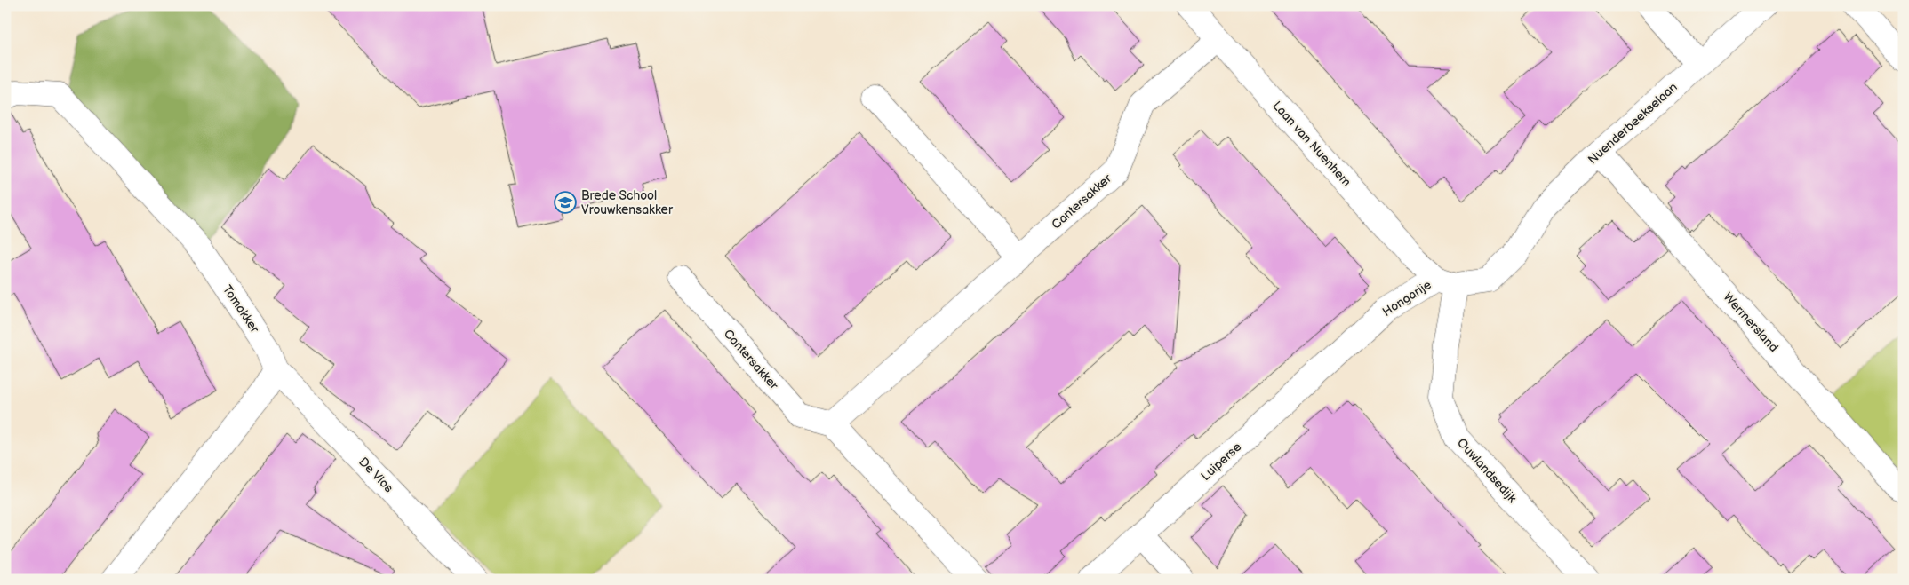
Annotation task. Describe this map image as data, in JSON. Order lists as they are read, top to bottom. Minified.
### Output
{"streets":{"street":["Nuenderbeekselaan","Laan van Nuenhem","Cantersakker","Hongarije","Tomakker","Wermersland","Luiperse","Ouwlandsedijk","De Vlos"]},"crossings":[["Nuenderbeekselaan","Hongarije"],["Nuenderbeekselaan","Wermersland"],["Laan van Nuenhem","Cantersakker"],["Laan van Nuenhem","Hongarije"],["Laan van Nuenhem","Ouwlandsedijk"],["Hongarije","Luiperse"],["Hongarije","Ouwlandsedijk"],["Tomakker","De Vlos"]],"places":{"school or university":["Brede School Vrouwkensakker"]}}
